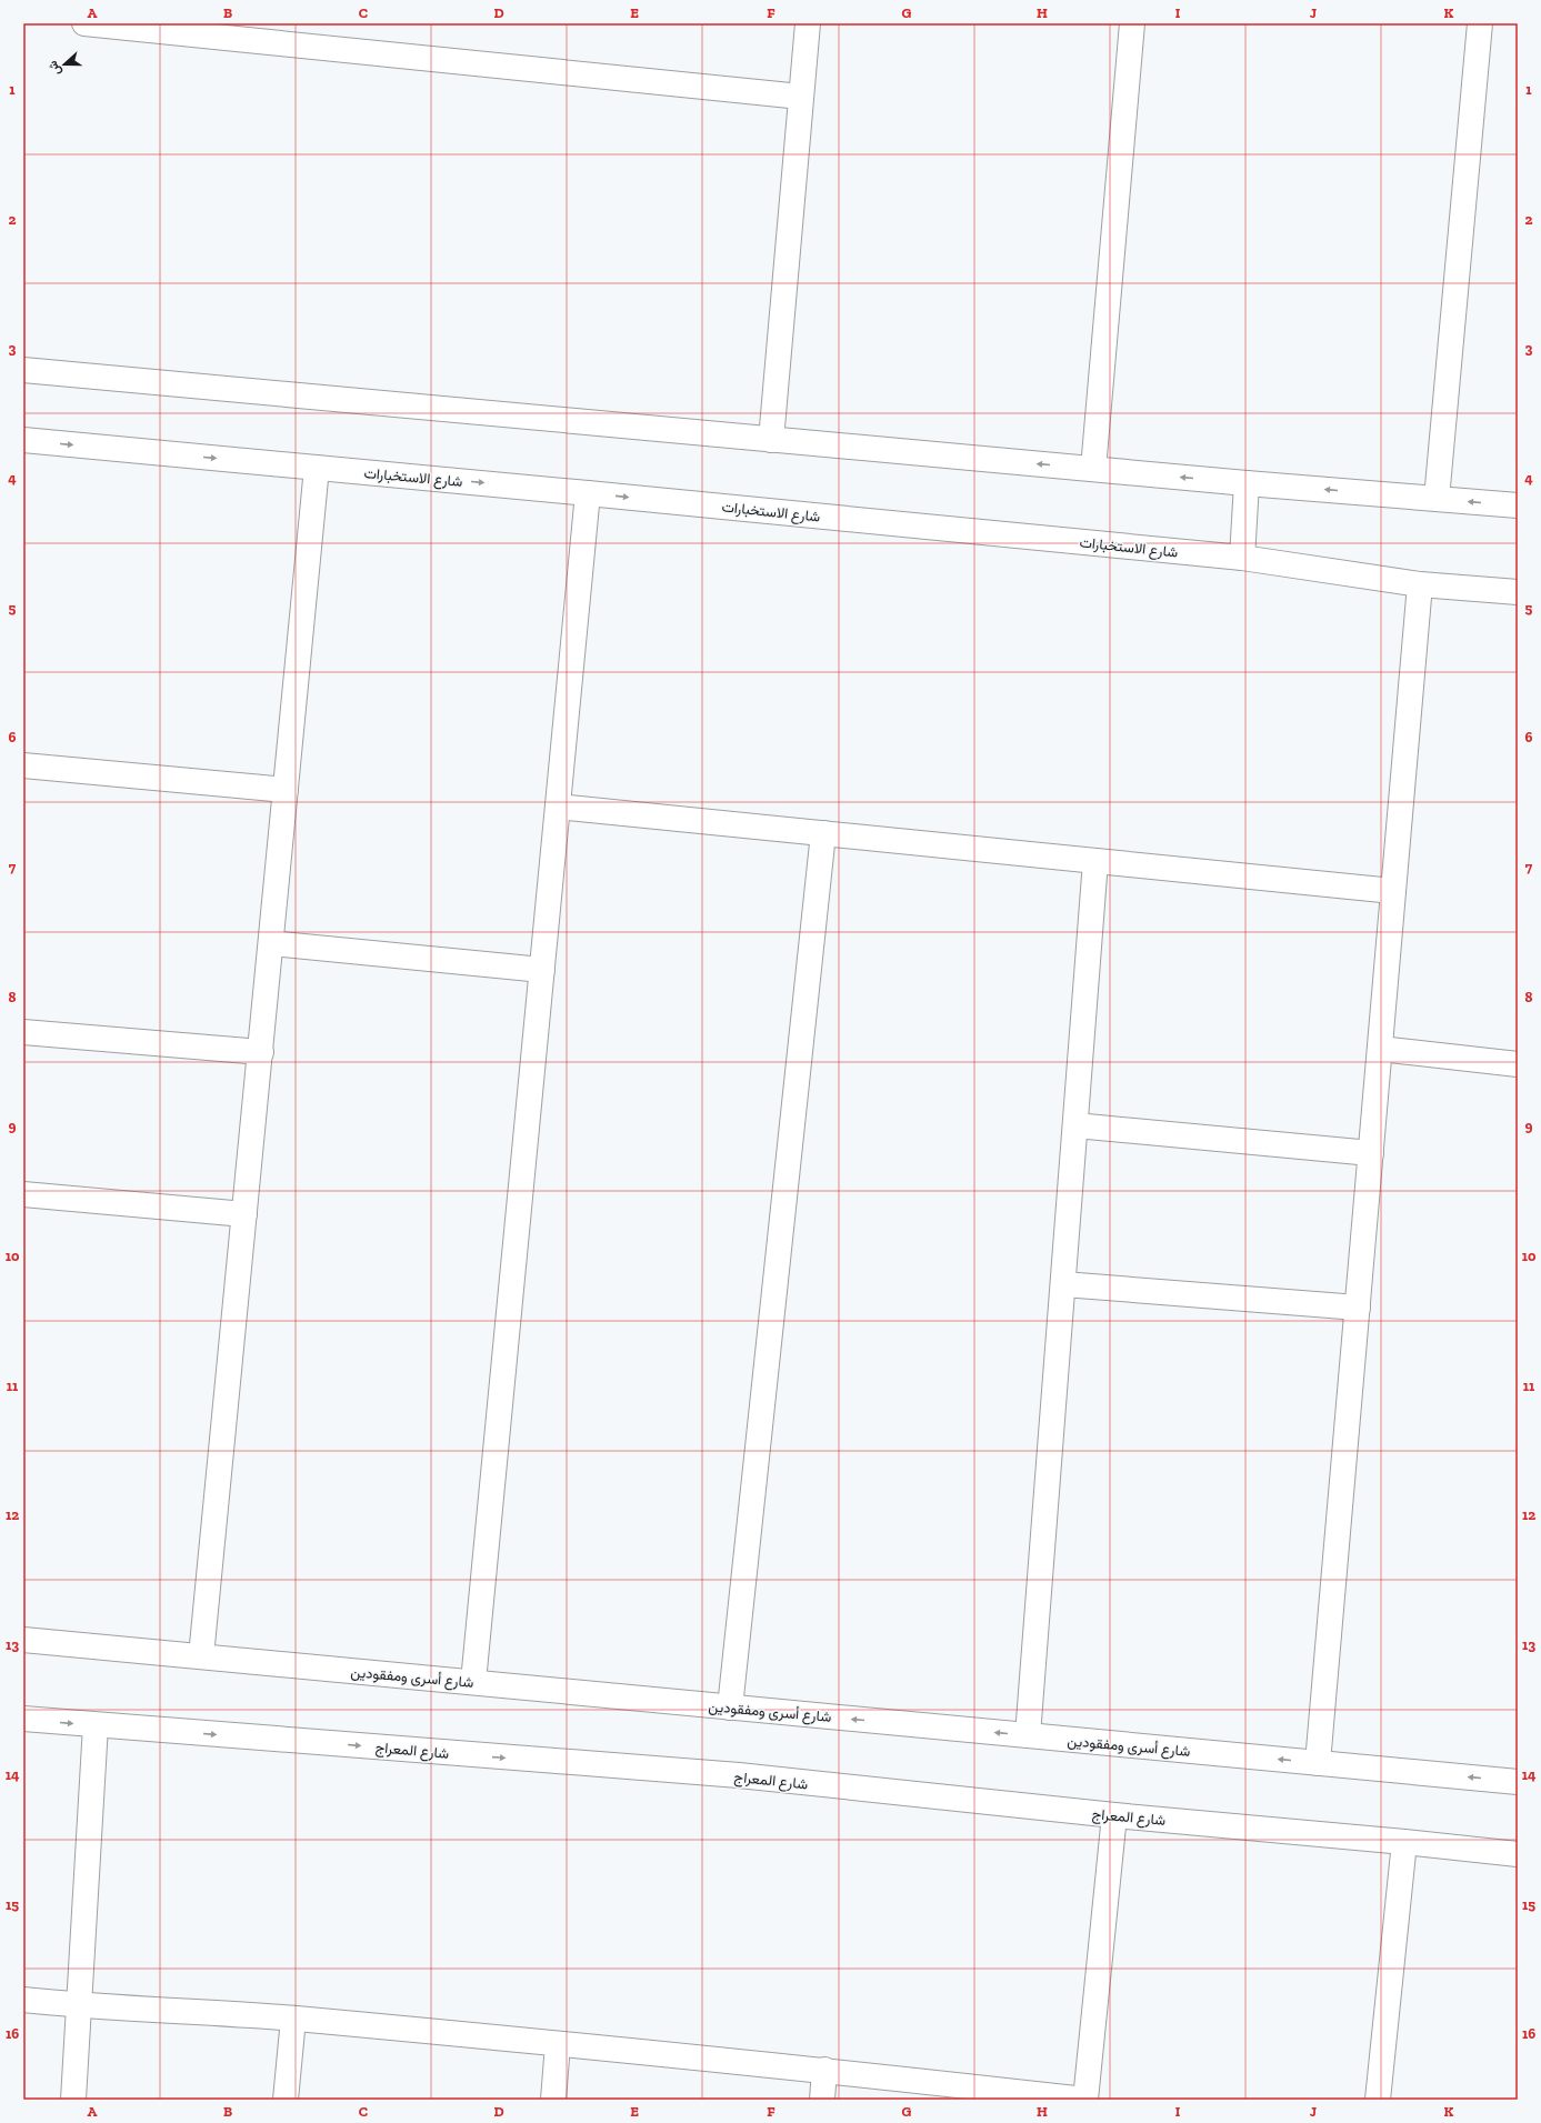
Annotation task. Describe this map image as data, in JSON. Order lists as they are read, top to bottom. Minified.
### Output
{"streets":{"street":["شارع الاستخبارات","شارع أسرى ومفقودين","شارع المعراج"]},"one_way":["شارع أسرى ومفقودين","شارع المعراج"],"north":"left","grid":{"columns":["A","B","C","D","E","F","G","H","I","J","K"],"rows":["1","2","3","4","5","6","7","8","9","10","11","12","13","14","15","16"]}}
